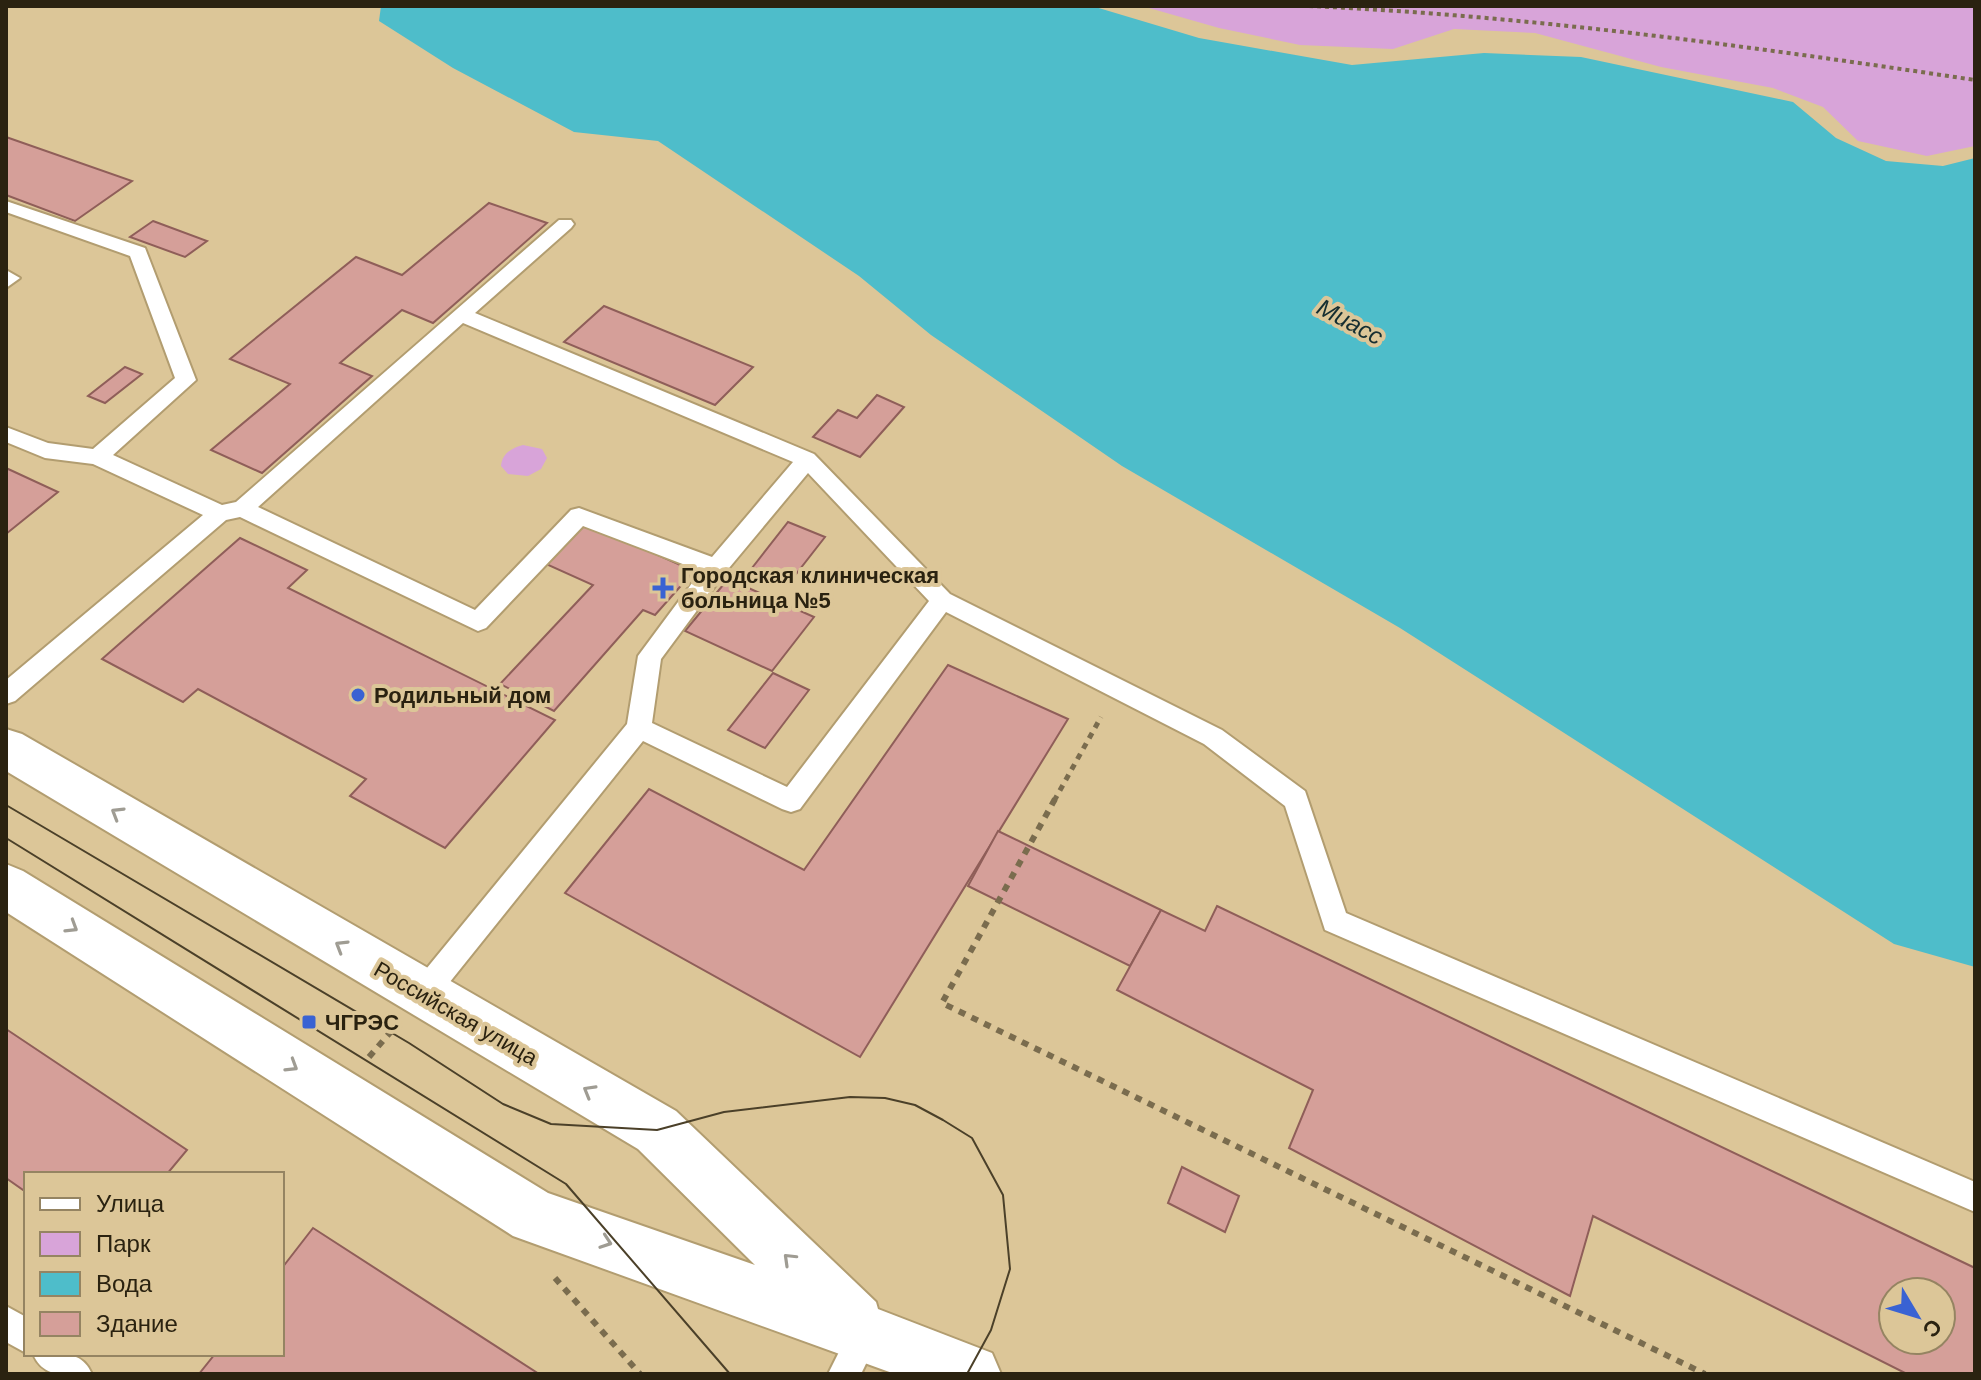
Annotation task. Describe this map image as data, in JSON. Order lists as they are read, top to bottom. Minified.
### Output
{"streets":{"main road":["Российская улица"]},"water":["Миасс"],"places":{"health":["Городская клиническая больница №5"],"other":["Родильный дом"],"transit":["ЧГРЭС"]},"legend":["Улица","Парк","Вода","Здание"],"north":"bottom right"}
